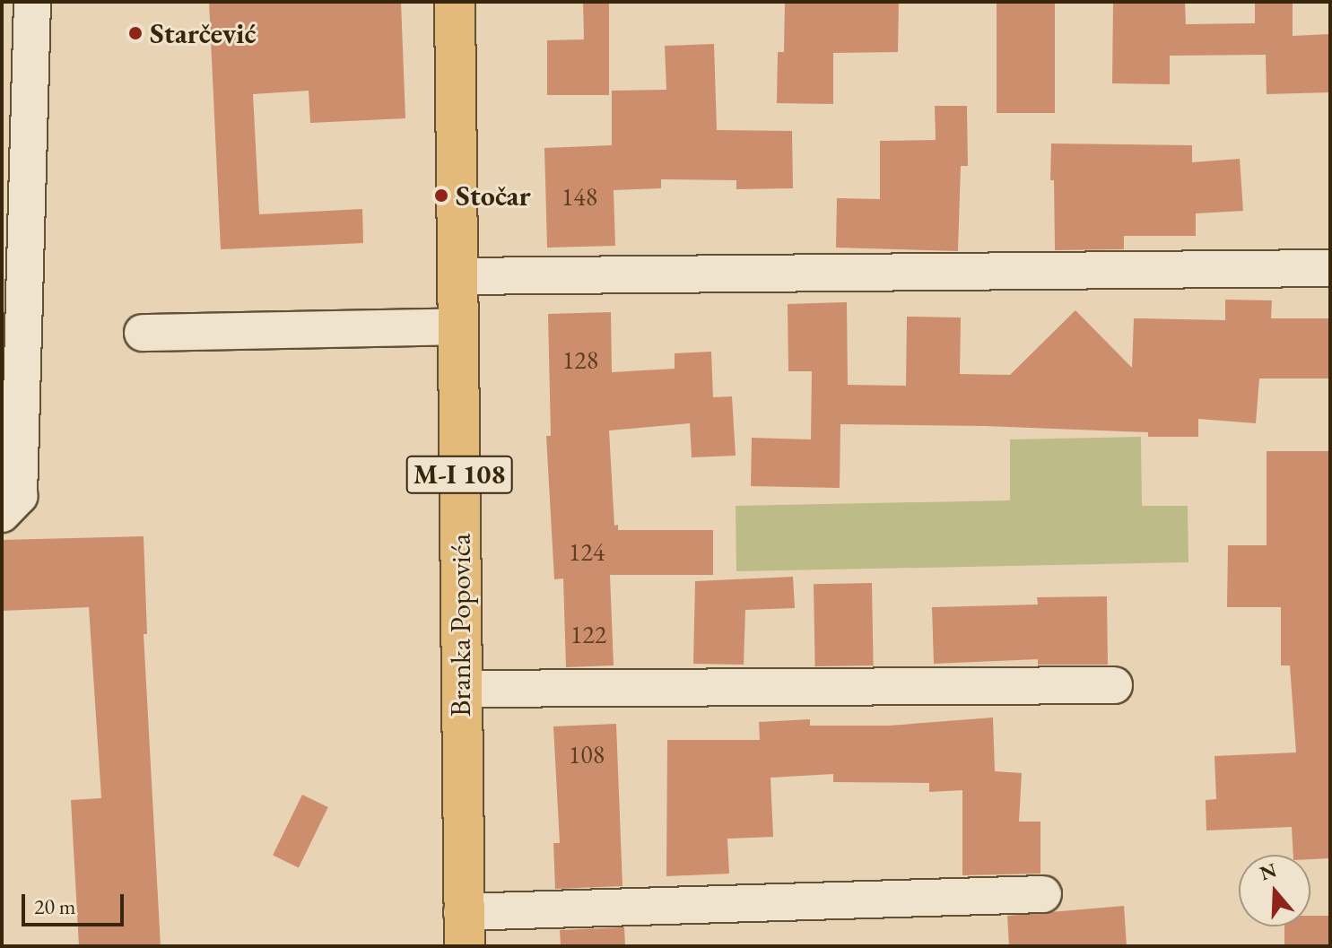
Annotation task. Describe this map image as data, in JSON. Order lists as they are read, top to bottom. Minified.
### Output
{"streets":{"main road":["M-I 108","Branka Popovića"]},"places":["Starčević","Stočar"],"house_numbers":["148","128","124","122","108"],"scale_bar":"20 m","north":"top"}
